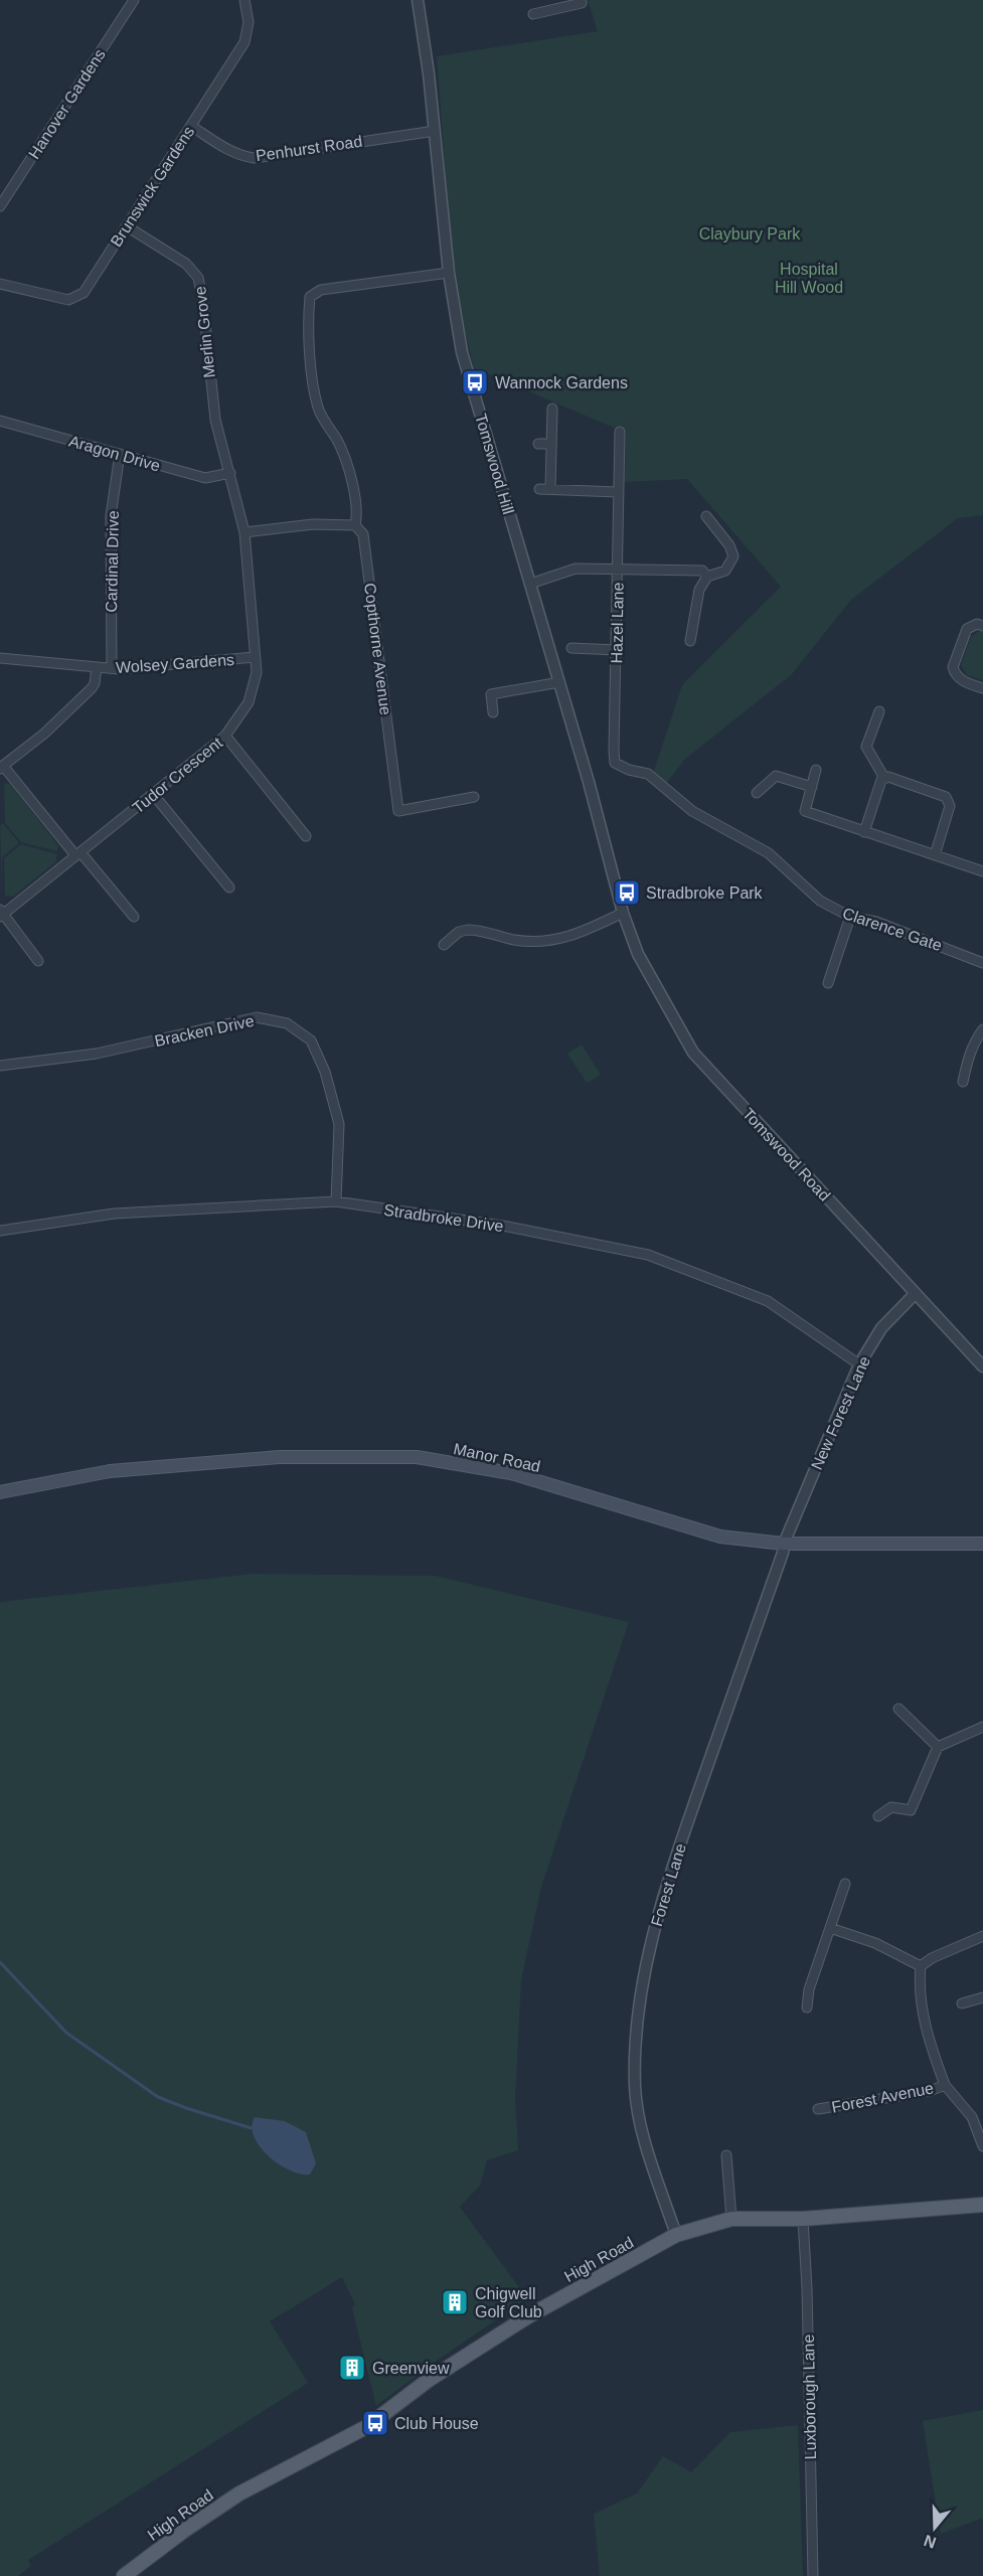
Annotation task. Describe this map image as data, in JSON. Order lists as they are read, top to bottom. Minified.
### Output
{"streets":{"main road":["Manor Road","High Road"],"street":["Hanover Gardens","Penhurst Road","Brunswick Gardens","Merlin Grove","Aragon Drive","Tomswood Hill","Cardinal Drive","Hazel Lane","Copthorne Avenue","Wolsey Gardens","Tudor Crescent","Clarence Gate","Bracken Drive","Tomswood Road","Stradbroke Drive","New Forest Lane","Forest Lane","Forest Avenue","Luxborough Lane"]},"crossings":[["Penhurst Road","Brunswick Gardens"],["Penhurst Road","Tomswood Hill"],["Brunswick Gardens","Merlin Grove"],["Merlin Grove","Aragon Drive"],["Merlin Grove","Tudor Crescent"],["Aragon Drive","Cardinal Drive"],["Aragon Drive","Tudor Crescent"],["Tomswood Hill","Tomswood Road"],["Cardinal Drive","Wolsey Gardens"],["Hazel Lane","Clarence Gate"],["Wolsey Gardens","Tudor Crescent"],["Bracken Drive","Stradbroke Drive"],["Tomswood Road","New Forest Lane"],["Stradbroke Drive","New Forest Lane"],["New Forest Lane","Manor Road"],["New Forest Lane","Forest Lane"],["Manor Road","Forest Lane"],["Forest Lane","High Road"],["High Road","Luxborough Lane"]],"parks":["Claybury Park","Hospital Hill Wood"],"places":{"bus stop":["Wannock Gardens","Stradbroke Park","Club House"],"building":["Chigwell Golf Club","Greenview"]},"north":"bottom"}
